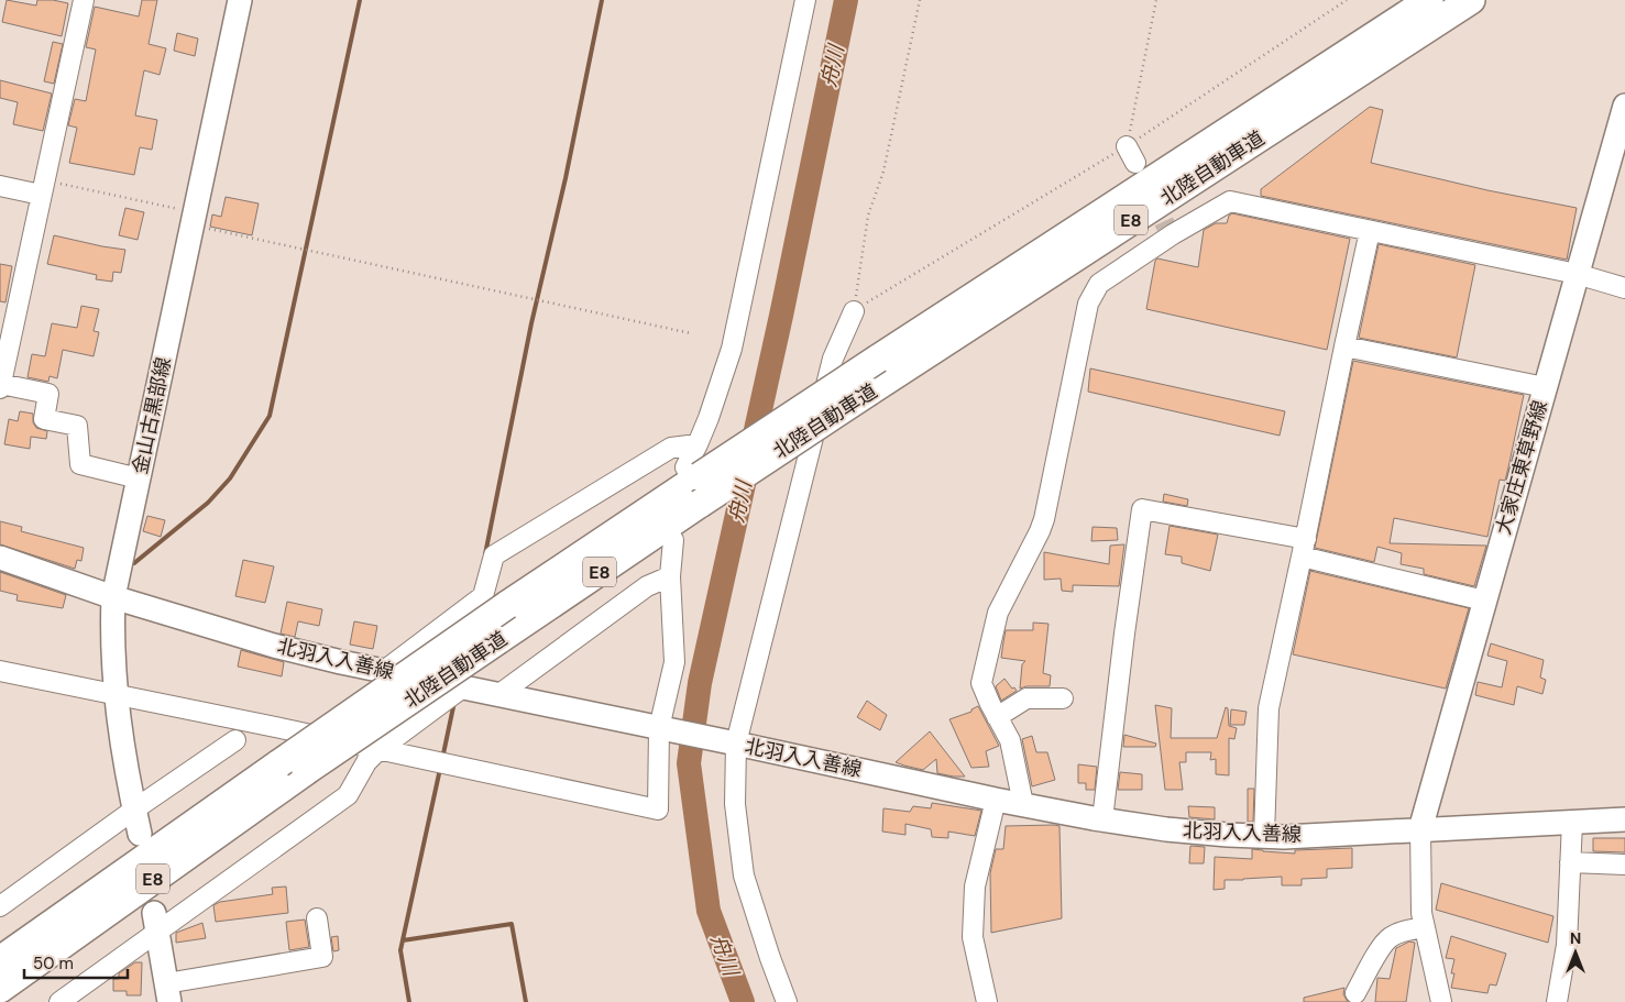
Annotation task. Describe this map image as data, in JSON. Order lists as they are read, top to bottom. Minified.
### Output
{"streets":{"highway":["北陸自動車道","E8"],"main road":["金山古黒部線","大家庄東草野線","北羽入入善線"]},"crossings":[["金山古黒部線","北羽入入善線"],["大家庄東草野線","北羽入入善線"]],"water":["舟川"],"scale_bar":"50 m","north":"top"}
